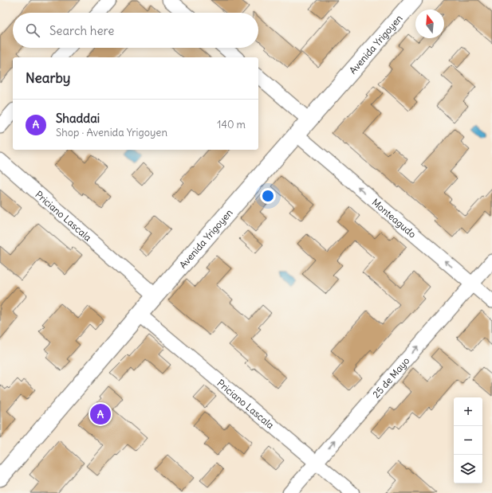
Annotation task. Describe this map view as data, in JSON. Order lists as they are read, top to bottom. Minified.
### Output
{"streets":{"main road":["Avenida Yrigoyen"],"street":["Priciano Lascala","Monteagudo","25 de Mayo"]},"crossings":[["Avenida Yrigoyen","Priciano Lascala"],["Avenida Yrigoyen","Monteagudo"],["Priciano Lascala","25 de Mayo"],["Monteagudo","25 de Mayo"]],"one_way":["Monteagudo","25 de Mayo"],"north":"top","page":{"search":"Search here","heading":"Nearby","list":[{"mark":"A","name":"Shaddai","note":"Shop · Avenida Yrigoyen","value":"140 m"}],"map_buttons":["+","−"],"pins":"A"}}
